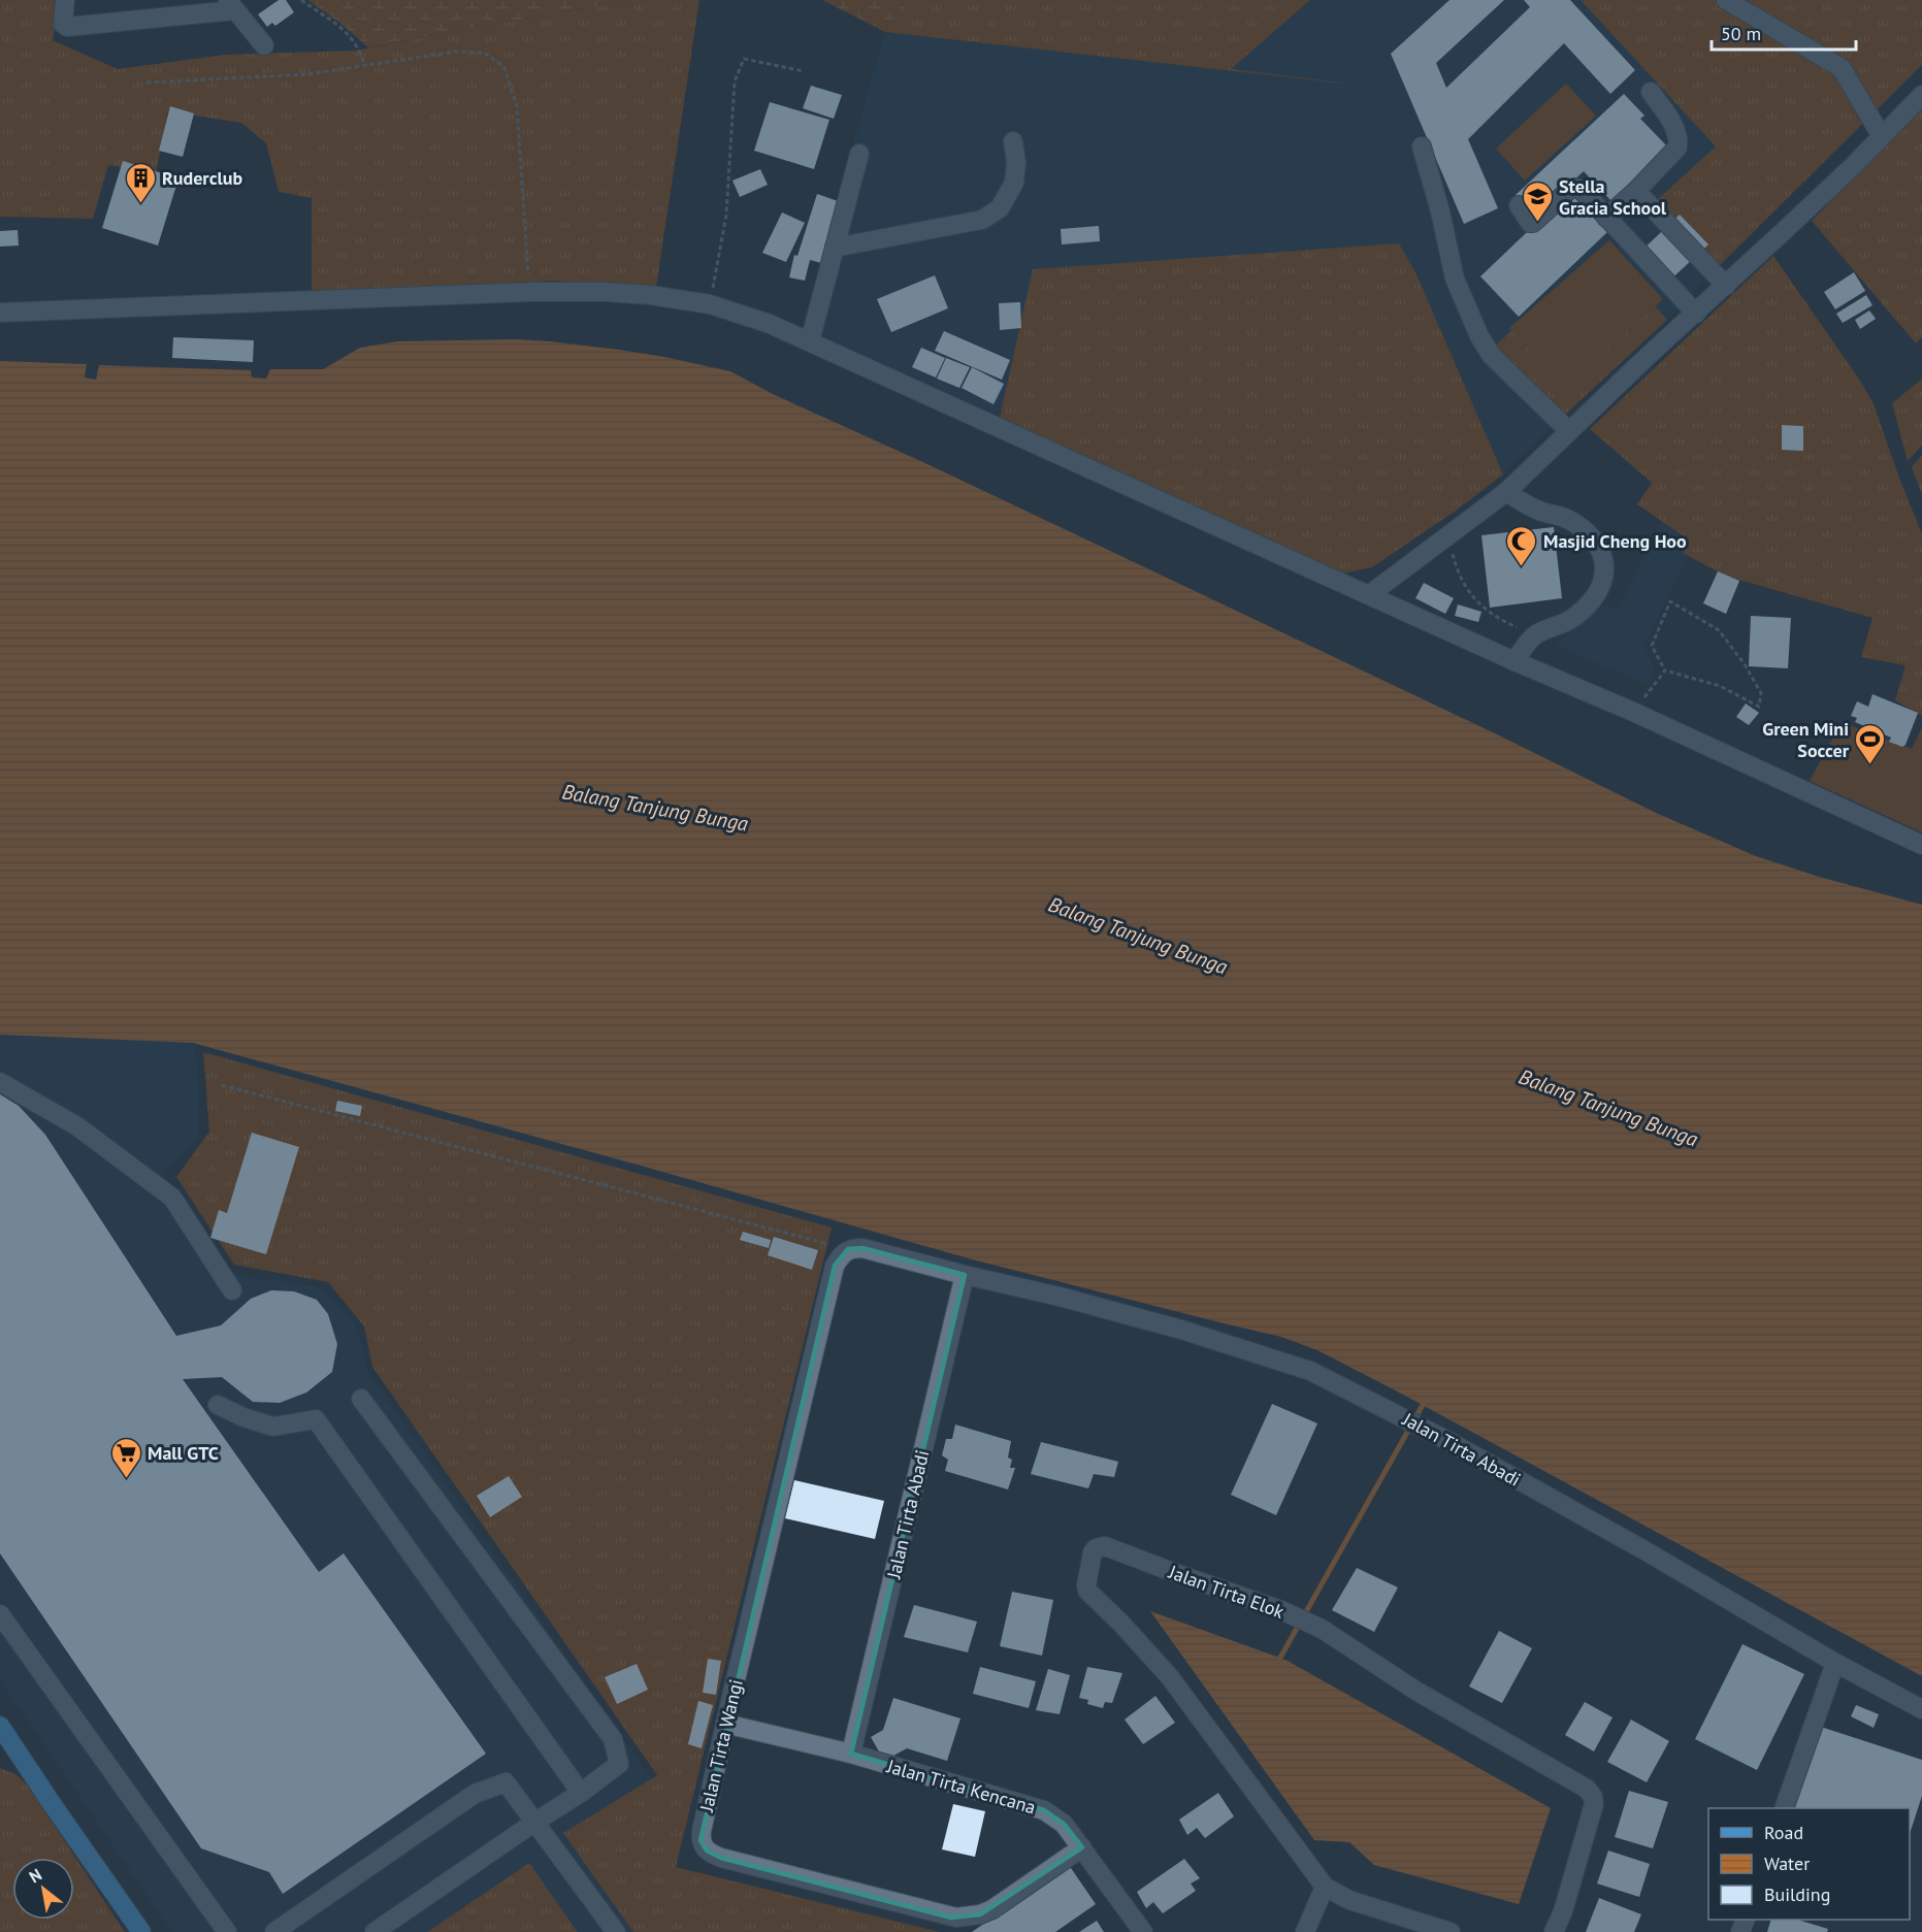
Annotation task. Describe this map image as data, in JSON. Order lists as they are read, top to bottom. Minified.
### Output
{"streets":{"street":["Jalan Tirta Abadi","Jalan Tirta Elok","Jalan Tirta Wangi","Jalan Tirta Kencana"]},"crossings":[["Jalan Tirta Abadi","Jalan Tirta Wangi"],["Jalan Tirta Abadi","Jalan Tirta Kencana"],["Jalan Tirta Wangi","Jalan Tirta Kencana"]],"water":["Balang Tanjung Bunga"],"places":{"building":["Ruderclub"],"school or university":["Stella Gracia School"],"mosque":["Masjid Cheng Hoo"],"sports":["Green Mini Soccer"],"supermarket":["Mall GTC"]},"legend":["Road","Water","Building"],"scale_bar":"50 m","north":"top left"}
